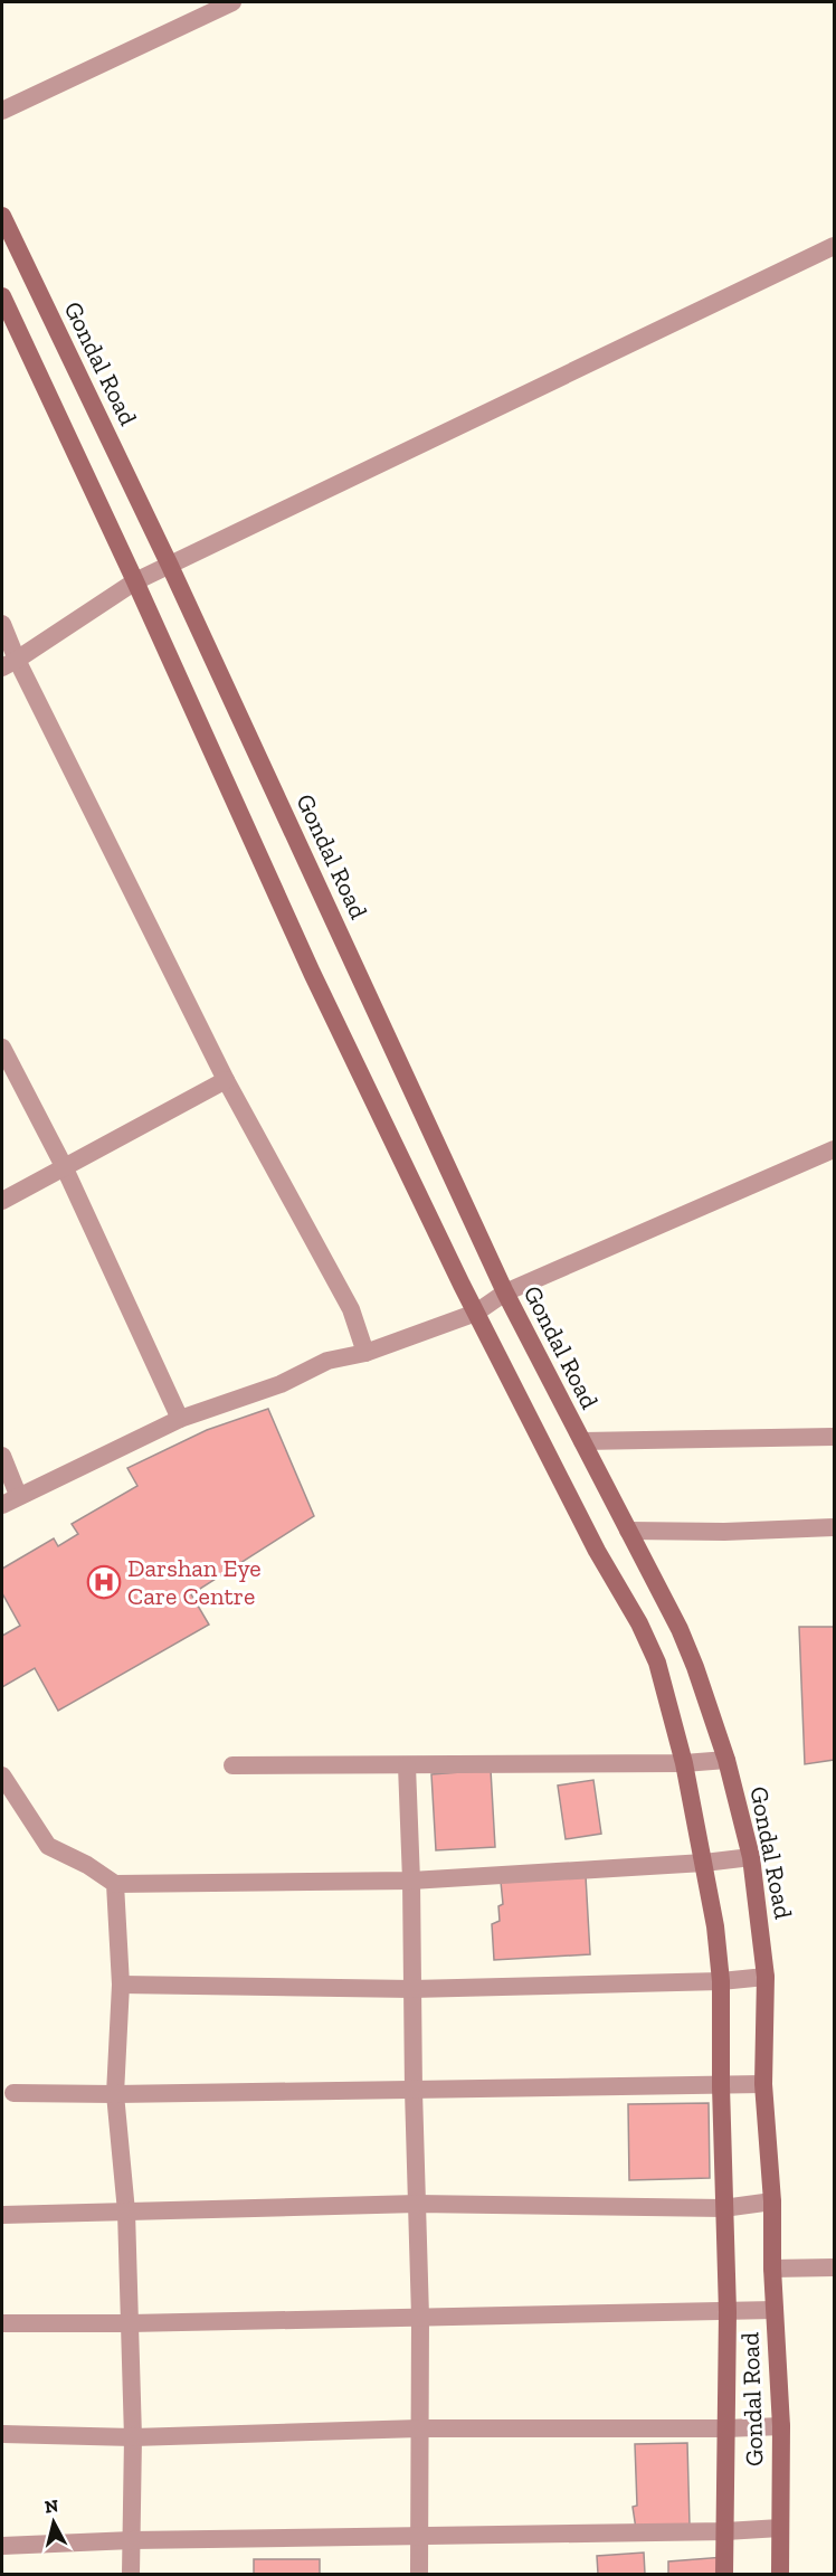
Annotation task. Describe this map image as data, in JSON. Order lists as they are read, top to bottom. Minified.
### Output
{"streets":{"main road":["Gondal Road"]},"places":{"hospital":["Darshan Eye Care Centre"]},"north":"top"}
